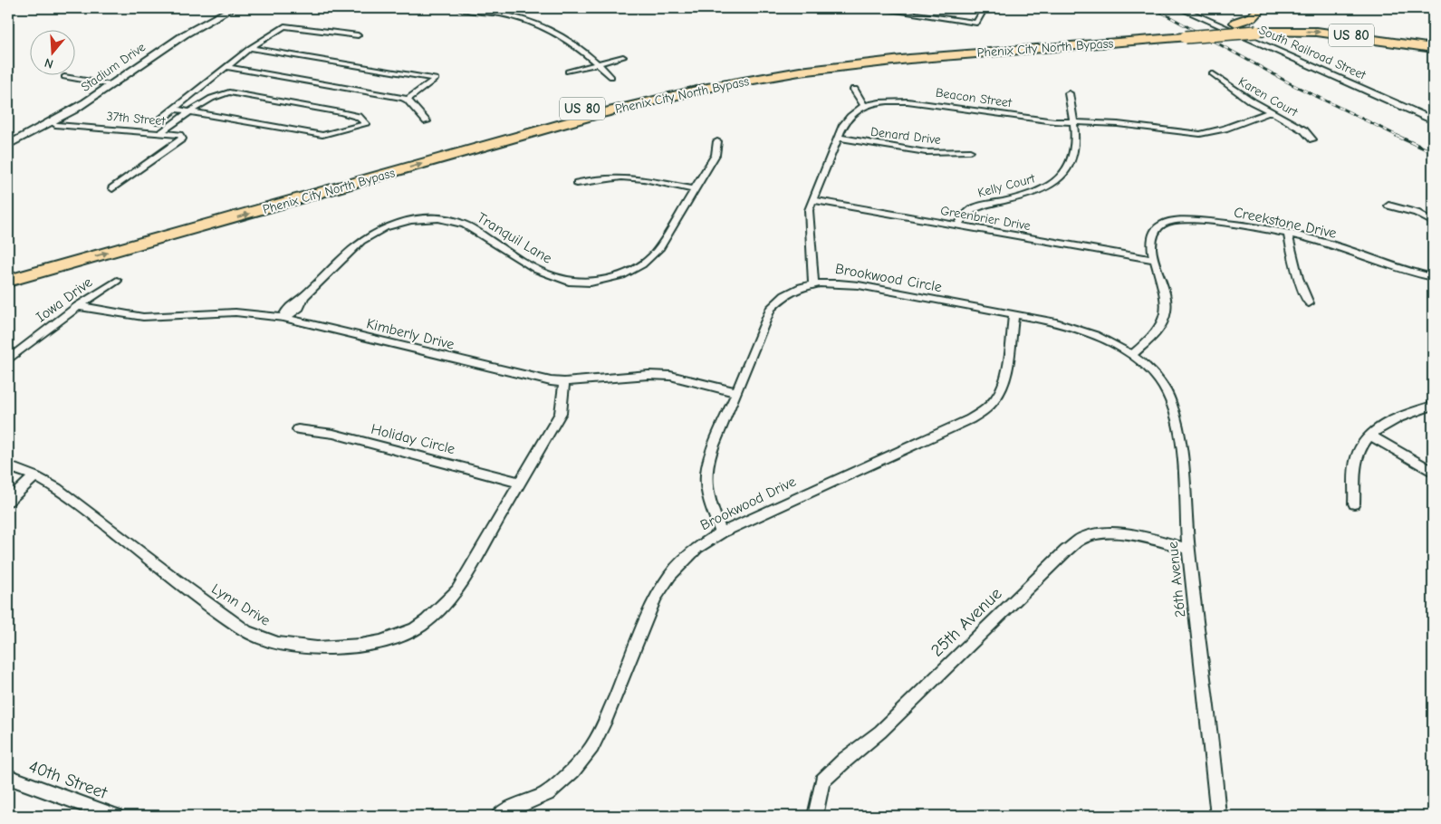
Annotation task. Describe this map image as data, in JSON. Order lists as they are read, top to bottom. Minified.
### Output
{"streets":{"highway":["US 80","Phenix City North Bypass"],"street":["South Railroad Street","Stadium Drive","Karen Court","Beacon Street","37th Street","Denard Drive","Kelly Court","Greenbrier Drive","Creekstone Drive","Tranquil Lane","Brookwood Circle","Iowa Drive","Kimberly Drive","Holiday Circle","Brookwood Drive","26th Avenue","Lynn Drive","25th Avenue","40th Street"]},"crossings":[["Stadium Drive","37th Street"],["Karen Court","Beacon Street"],["Beacon Street","Kelly Court"],["Kelly Court","Greenbrier Drive"],["Greenbrier Drive","Creekstone Drive"],["Tranquil Lane","Kimberly Drive"],["Brookwood Circle","Kimberly Drive"],["Brookwood Circle","Brookwood Drive"],["Brookwood Circle","26th Avenue"],["Iowa Drive","Kimberly Drive"],["Kimberly Drive","Lynn Drive"],["Holiday Circle","Lynn Drive"],["26th Avenue","25th Avenue"]],"north":"bottom"}
